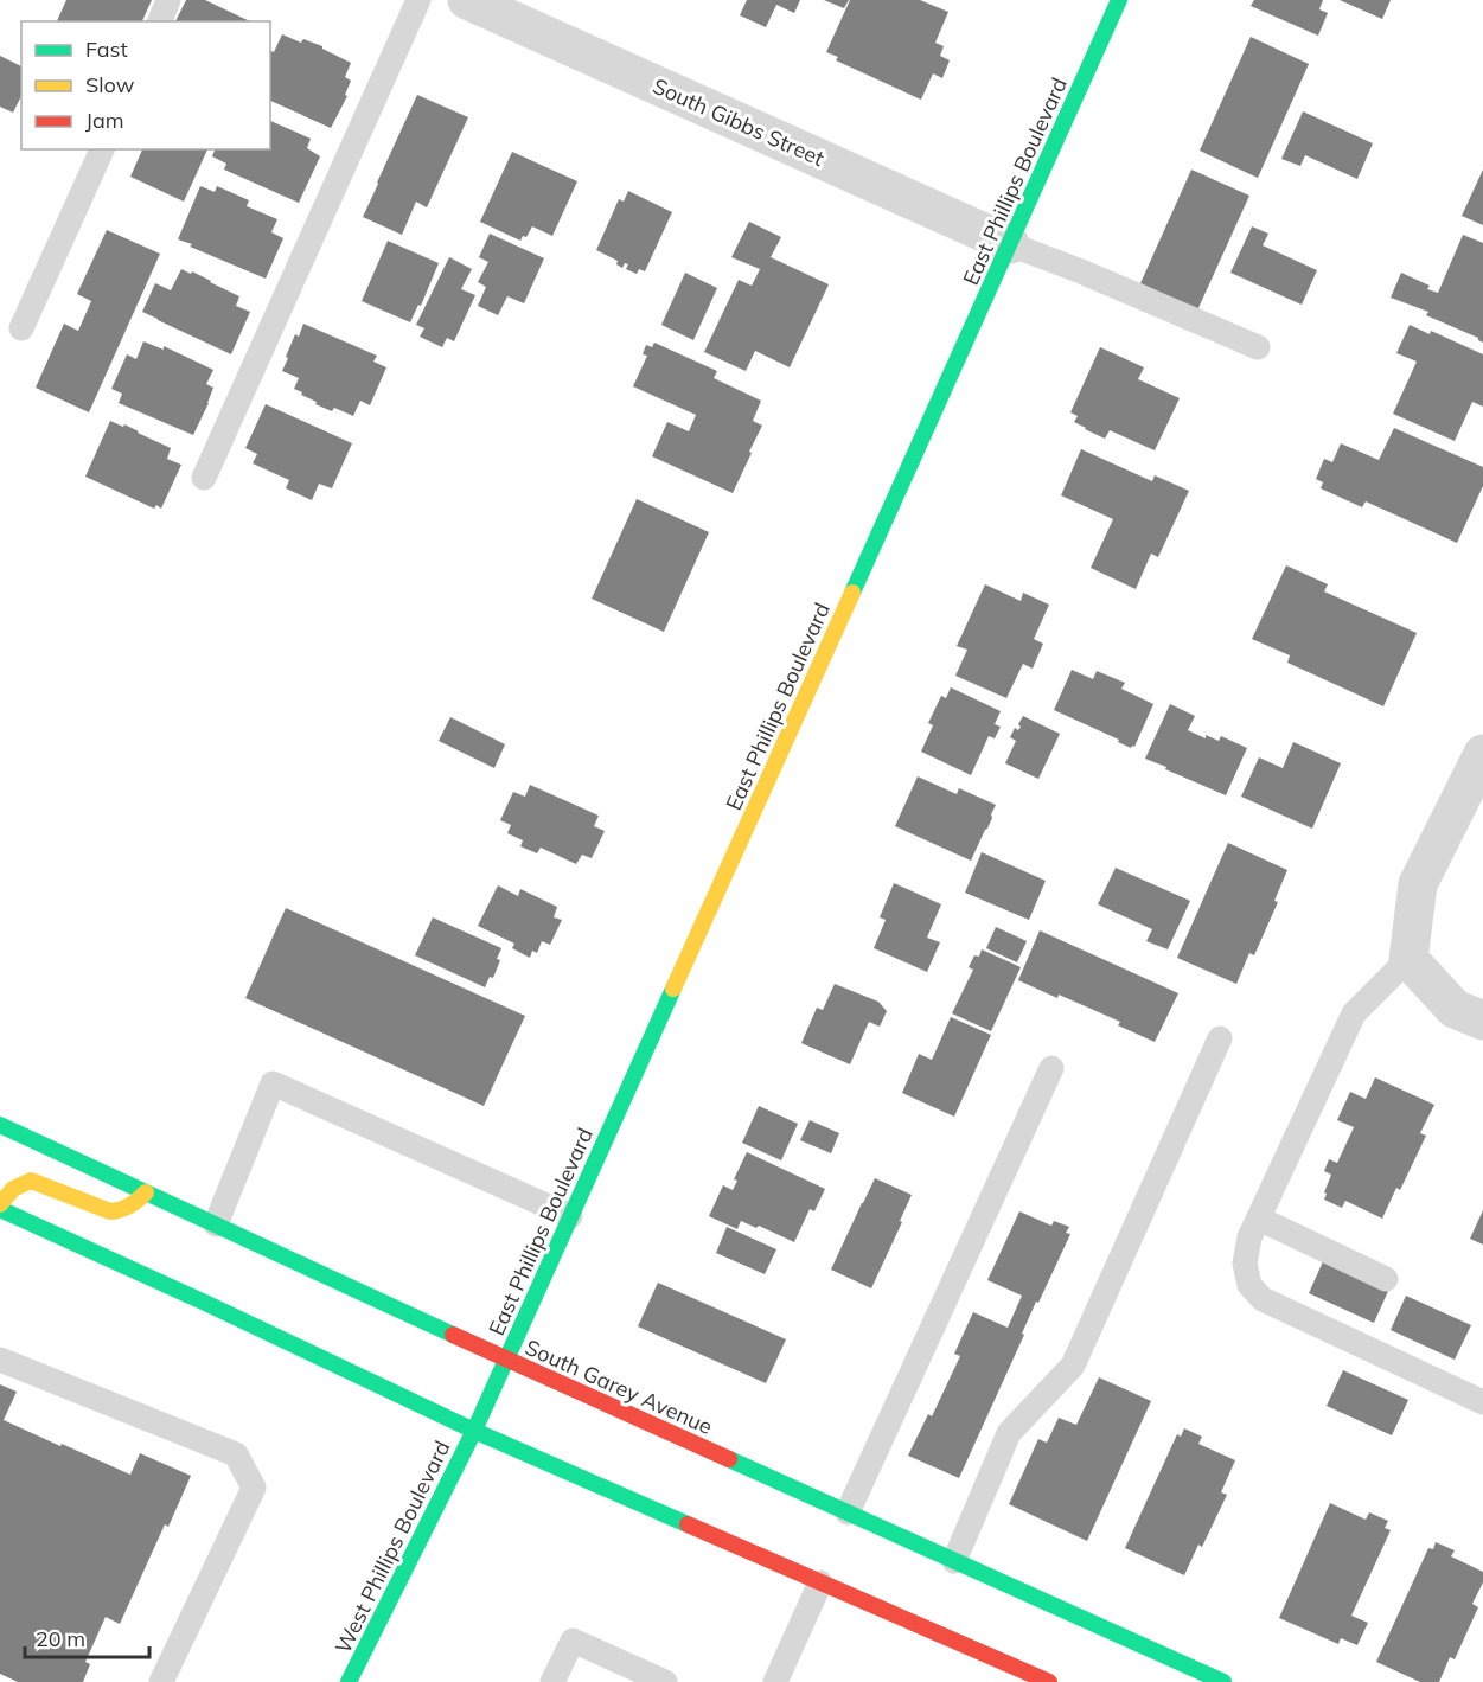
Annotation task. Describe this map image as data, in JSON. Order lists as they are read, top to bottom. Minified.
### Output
{"streets":{"main road":["East Phillips Boulevard","South Garey Avenue","West Phillips Boulevard"],"street":["South Gibbs Street"]},"crossings":[["South Gibbs Street","East Phillips Boulevard"],["East Phillips Boulevard","South Garey Avenue"],["East Phillips Boulevard","West Phillips Boulevard"]],"legend":["Fast","Slow","Jam"],"scale_bar":"20 m"}
